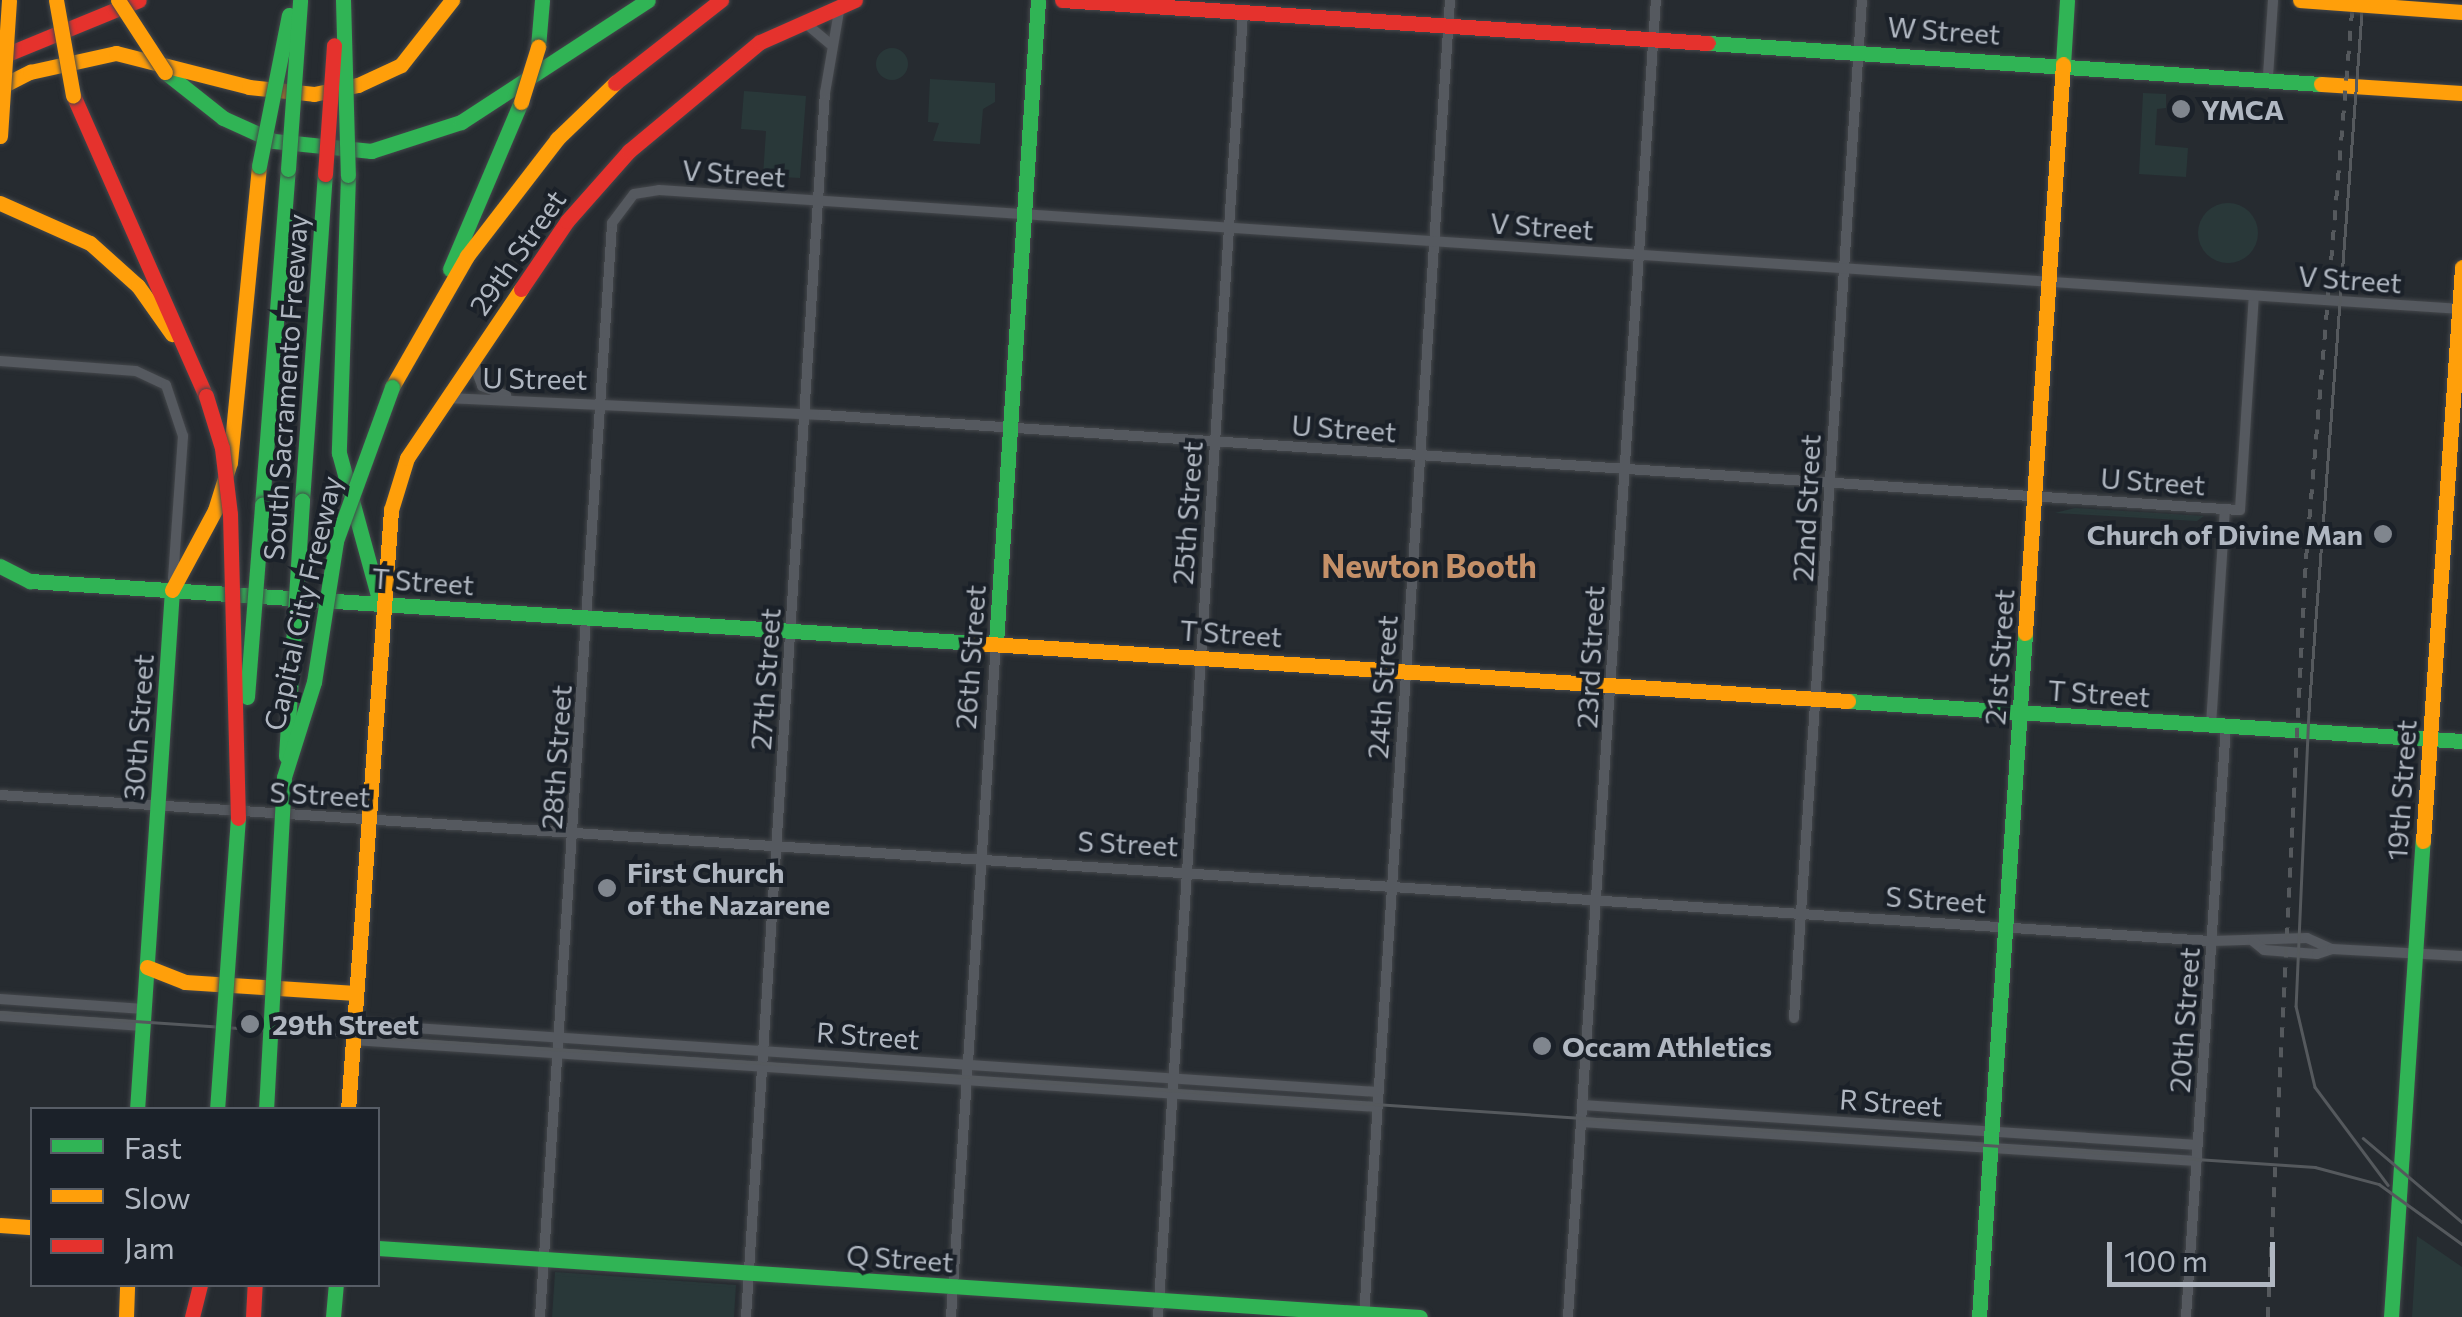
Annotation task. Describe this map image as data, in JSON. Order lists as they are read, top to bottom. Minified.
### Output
{"streets":{"main road":["W Street","29th Street","South Sacramento Freeway","T Street","Capital City Freeway","26th Street","21st Street","30th Street","19th Street","Q Street"],"street":["V Street","U Street","22nd Street","25th Street","23rd Street","27th Street","24th Street","28th Street","S Street","20th Street","R Street"]},"crossings":[["W Street","22nd Street"],["W Street","25th Street"],["W Street","23rd Street"],["W Street","21st Street"],["W Street","24th Street"],["V Street","U Street"],["V Street","22nd Street"],["V Street","25th Street"],["V Street","26th Street"],["V Street","23rd Street"],["V Street","21st Street"],["V Street","27th Street"],["V Street","24th Street"],["V Street","28th Street"],["V Street","19th Street"],["29th Street","U Street"],["29th Street","T Street"],["29th Street","27th Street"],["29th Street","S Street"],["29th Street","R Street"],["U Street","22nd Street"],["U Street","25th Street"],["U Street","26th Street"],["U Street","23rd Street"],["U Street","21st Street"],["U Street","27th Street"],["U Street","24th Street"],["U Street","28th Street"],["U Street","20th Street"],["South Sacramento Freeway","Capital City Freeway"],["22nd Street","T Street"],["22nd Street","S Street"],["25th Street","T Street"],["25th Street","S Street"],["25th Street","R Street"],["25th Street","Q Street"],["T Street","26th Street"],["T Street","23rd Street"],["T Street","21st Street"],["T Street","27th Street"],["T Street","24th Street"],["T Street","30th Street"],["T Street","28th Street"],["T Street","19th Street"],["T Street","20th Street"],["26th Street","S Street"],["26th Street","R Street"],["26th Street","Q Street"],["23rd Street","S Street"],["23rd Street","R Street"],["21st Street","S Street"],["21st Street","R Street"],["27th Street","S Street"],["27th Street","R Street"],["27th Street","Q Street"],["24th Street","S Street"],["24th Street","R Street"],["24th Street","Q Street"],["30th Street","S Street"],["28th Street","S Street"],["28th Street","R Street"],["28th Street","Q Street"],["19th Street","S Street"],["S Street","20th Street"],["20th Street","R Street"]],"districts":["Newton Booth"],"places":["YMCA","Church of Divine Man","First Church of the Nazarene","29th Street","Occam Athletics"],"legend":["Fast","Slow","Jam"],"scale_bar":"100 m"}
